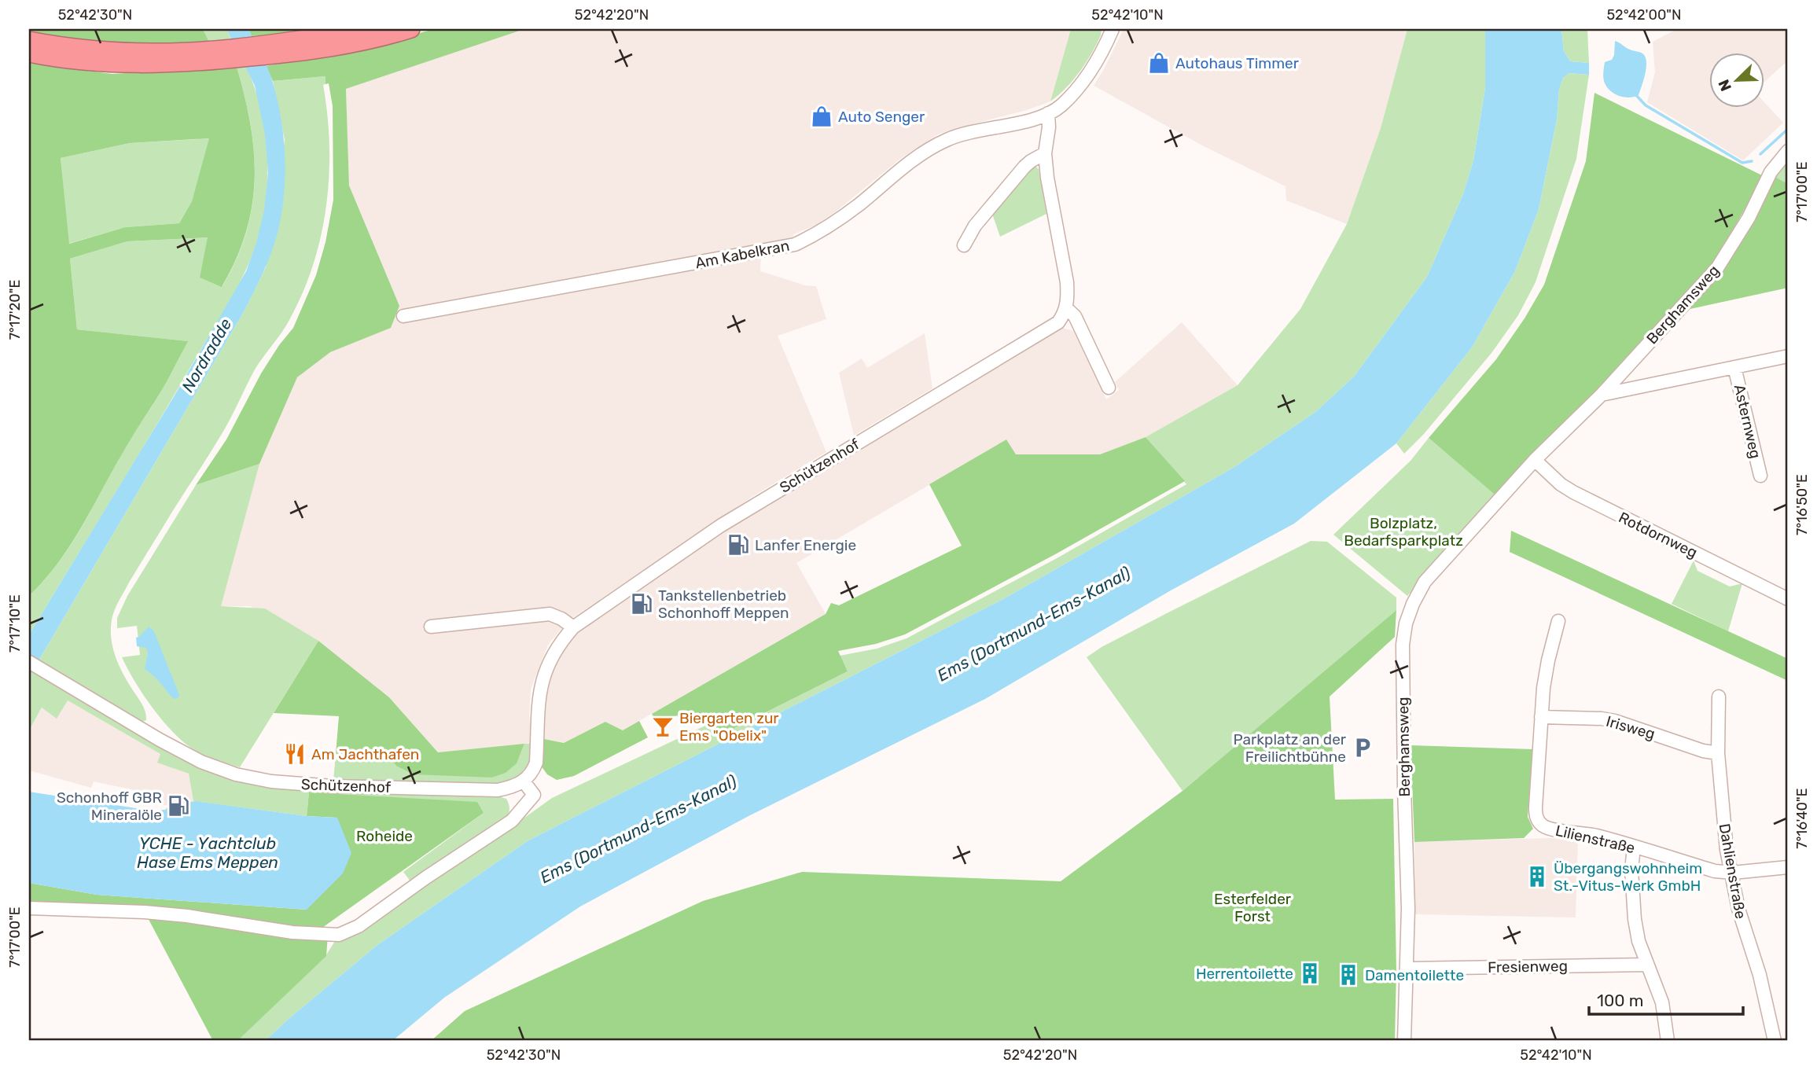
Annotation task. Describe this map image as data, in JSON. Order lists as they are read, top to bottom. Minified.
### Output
{"streets":{"street":["Am Kabelkran","Berghamsweg","Asternweg","Schützenhof","Rotdornweg","Irisweg","Lilienstraße","Dahlienstraße","Fresienweg"]},"crossings":[["Berghamsweg","Rotdornweg"],["Berghamsweg","Fresienweg"],["Irisweg","Lilienstraße"],["Irisweg","Dahlienstraße"],["Lilienstraße","Dahlienstraße"]],"water":["Nordradde","Ems (Dortmund-Ems-Kanal)","YCHE - Yachtclub Hase Ems Meppen"],"parks":["Bolzplatz, Bedarfsparkplatz","Roheide","Esterfelder Forst"],"places":{"shop":["Autohaus Timmer","Auto Senger"],"fuel station":["Lanfer Energie","Tankstellenbetrieb Schonhoff Meppen","Schonhoff GBR Mineralöle"],"bar":["Biergarten zur Ems \"Obelix\""],"parking":["Parkplatz an der Freilichtbühne"],"restaurant":["Am Jachthafen"],"building":["Übergangswohnheim St.-Vitus-Werk GmbH","Herrentoilette","Damentoilette"]},"scale_bar":"100 m","north":"bottom left","coordinates":["52°42'30\"N","52°42'20\"N","52°42'10\"N","52°42'00\"N","7°17'00\"E","7°17'20\"E","7°16'50\"E","7°17'10\"E","7°16'40\"E"]}
